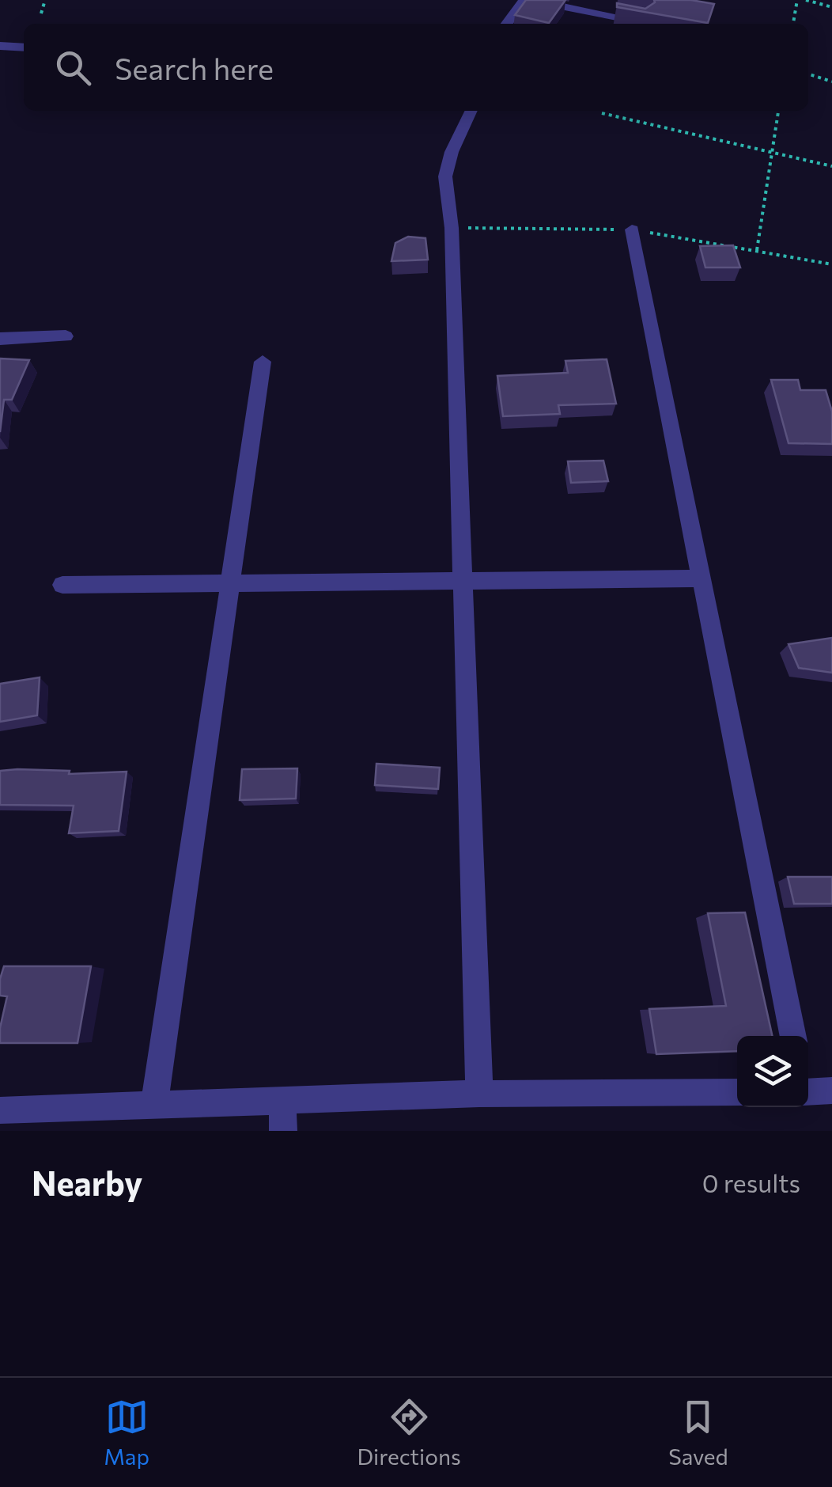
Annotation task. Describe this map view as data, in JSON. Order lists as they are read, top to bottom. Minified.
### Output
{"page":{"search":"Search here","heading":["Nearby","0 results"],"nav":["Map","Directions","Saved"]}}
